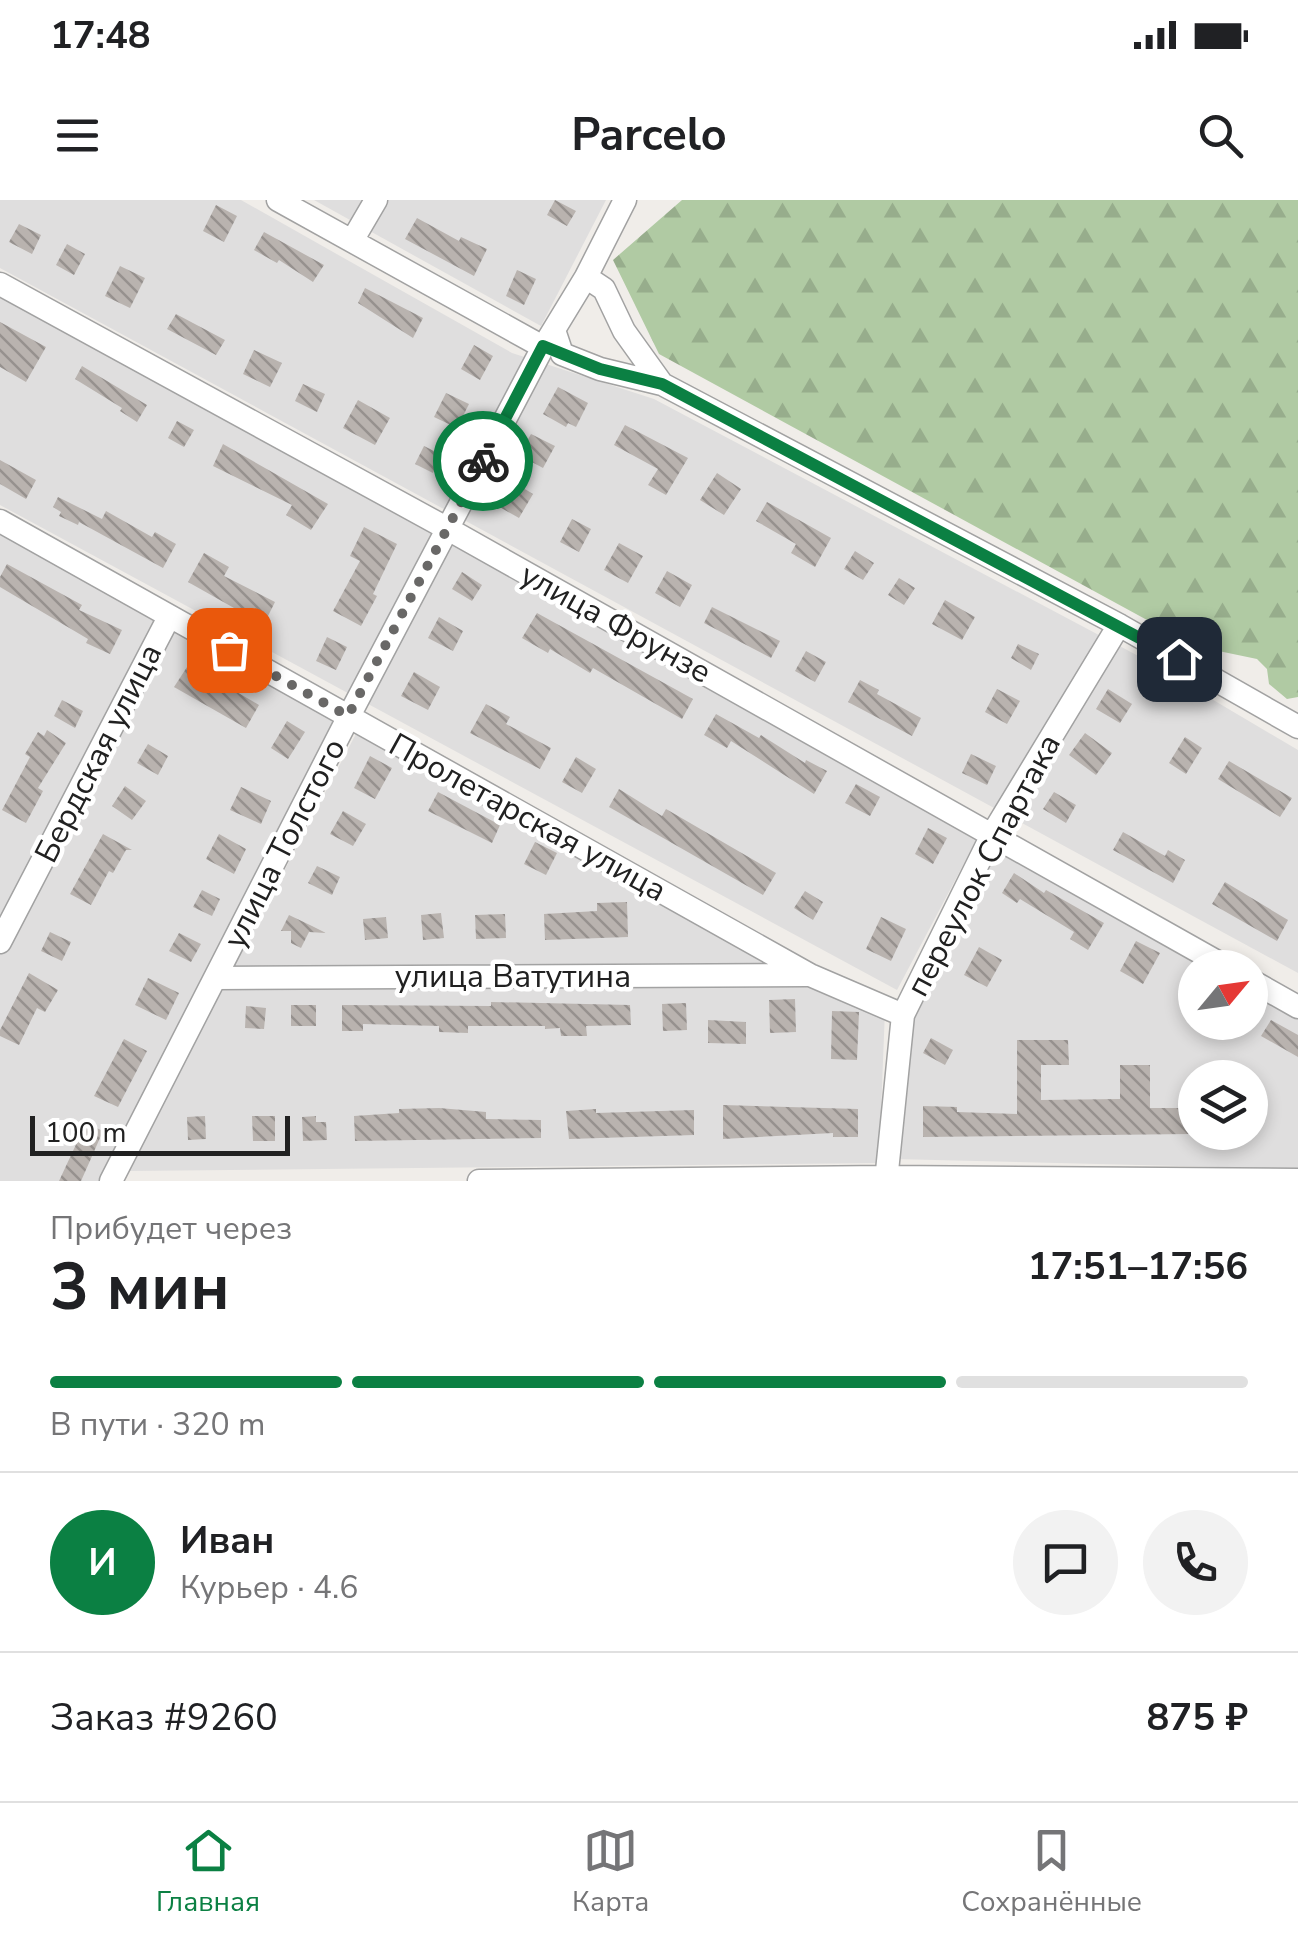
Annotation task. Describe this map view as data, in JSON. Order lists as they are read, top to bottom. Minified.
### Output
{"streets":{"street":["улица Фрунзе","Бердская улица","Пролетарская улица","улица Толстого","переулок Спартака","улица Ватутина"]},"crossings":[["улица Фрунзе","улица Толстого"],["улица Фрунзе","переулок Спартака"],["Бердская улица","Пролетарская улица"],["Пролетарская улица","улица Толстого"],["Пролетарская улица","переулок Спартака"],["Пролетарская улица","улица Ватутина"],["улица Толстого","улица Ватутина"]],"scale_bar":"100 m","north":"top right","page":{"status":"17:48","header":"Parcelo","scale":"100 m","heading":["3 мин","Прибудет через","17:51–17:56"],"panel":["Иван","Курьер · 4.6","Заказ #9260","875 ₽"],"bar":"В пути · 320 m","round":"И","tabs":["Главная","Карта","Сохранённые"]}}
